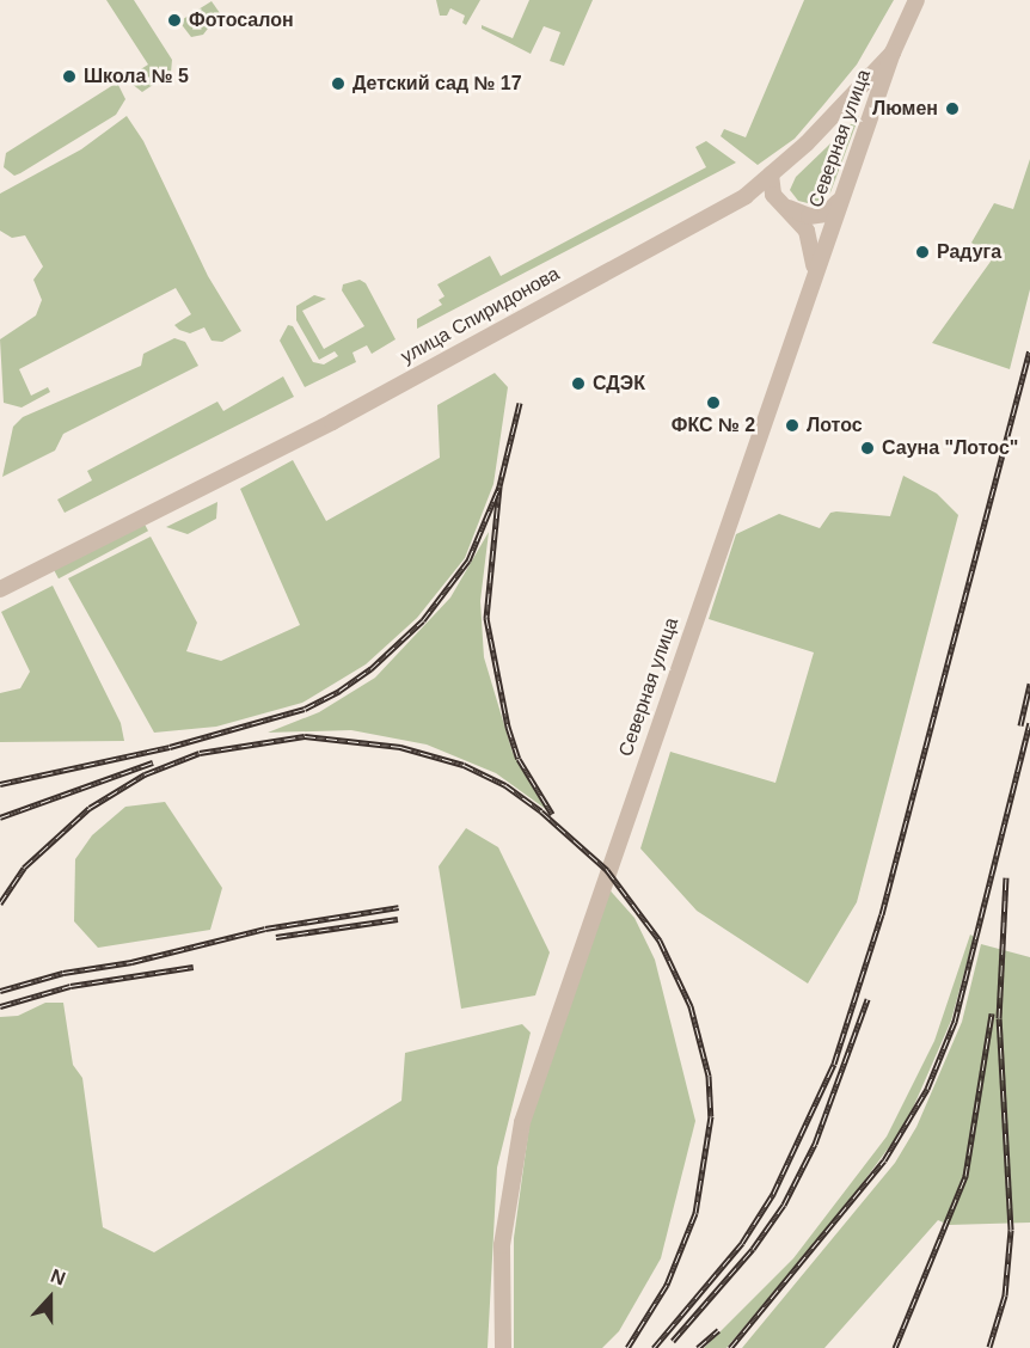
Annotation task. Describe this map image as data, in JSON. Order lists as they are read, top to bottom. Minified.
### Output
{"streets":{"street":["Северная улица","улица Спиридонова"]},"crossings":[["Северная улица","улица Спиридонова"]],"places":["Фотосалон","Школа № 5","Детский сад № 17","Люмен","Радуга","СДЭК","ФКС № 2","Лотос","Сауна \"Лотос\""],"north":"top"}
